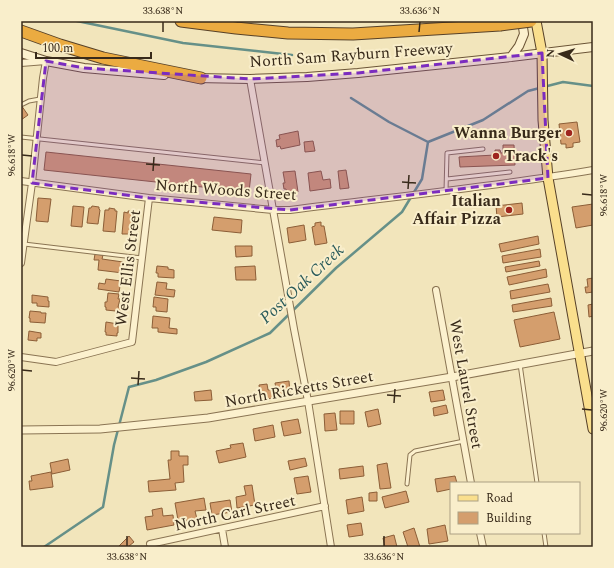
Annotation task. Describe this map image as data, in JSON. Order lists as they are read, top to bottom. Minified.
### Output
{"streets":{"highway":["North Sam Rayburn Freeway"],"street":["North Woods Street","West Ellis Street","West Laurel Street","North Ricketts Street","North Carl Street"]},"crossings":[["North Woods Street","West Ellis Street"],["West Laurel Street","North Ricketts Street"]],"water":["Post Oak Creek"],"places":["Wanna Burger","Track's","Italian Affair Pizza"],"legend":["Road","Building"],"scale_bar":"100 m","north":"left","coordinates":["33.638°N","33.636°N","96.618°W","96.620°W"]}
